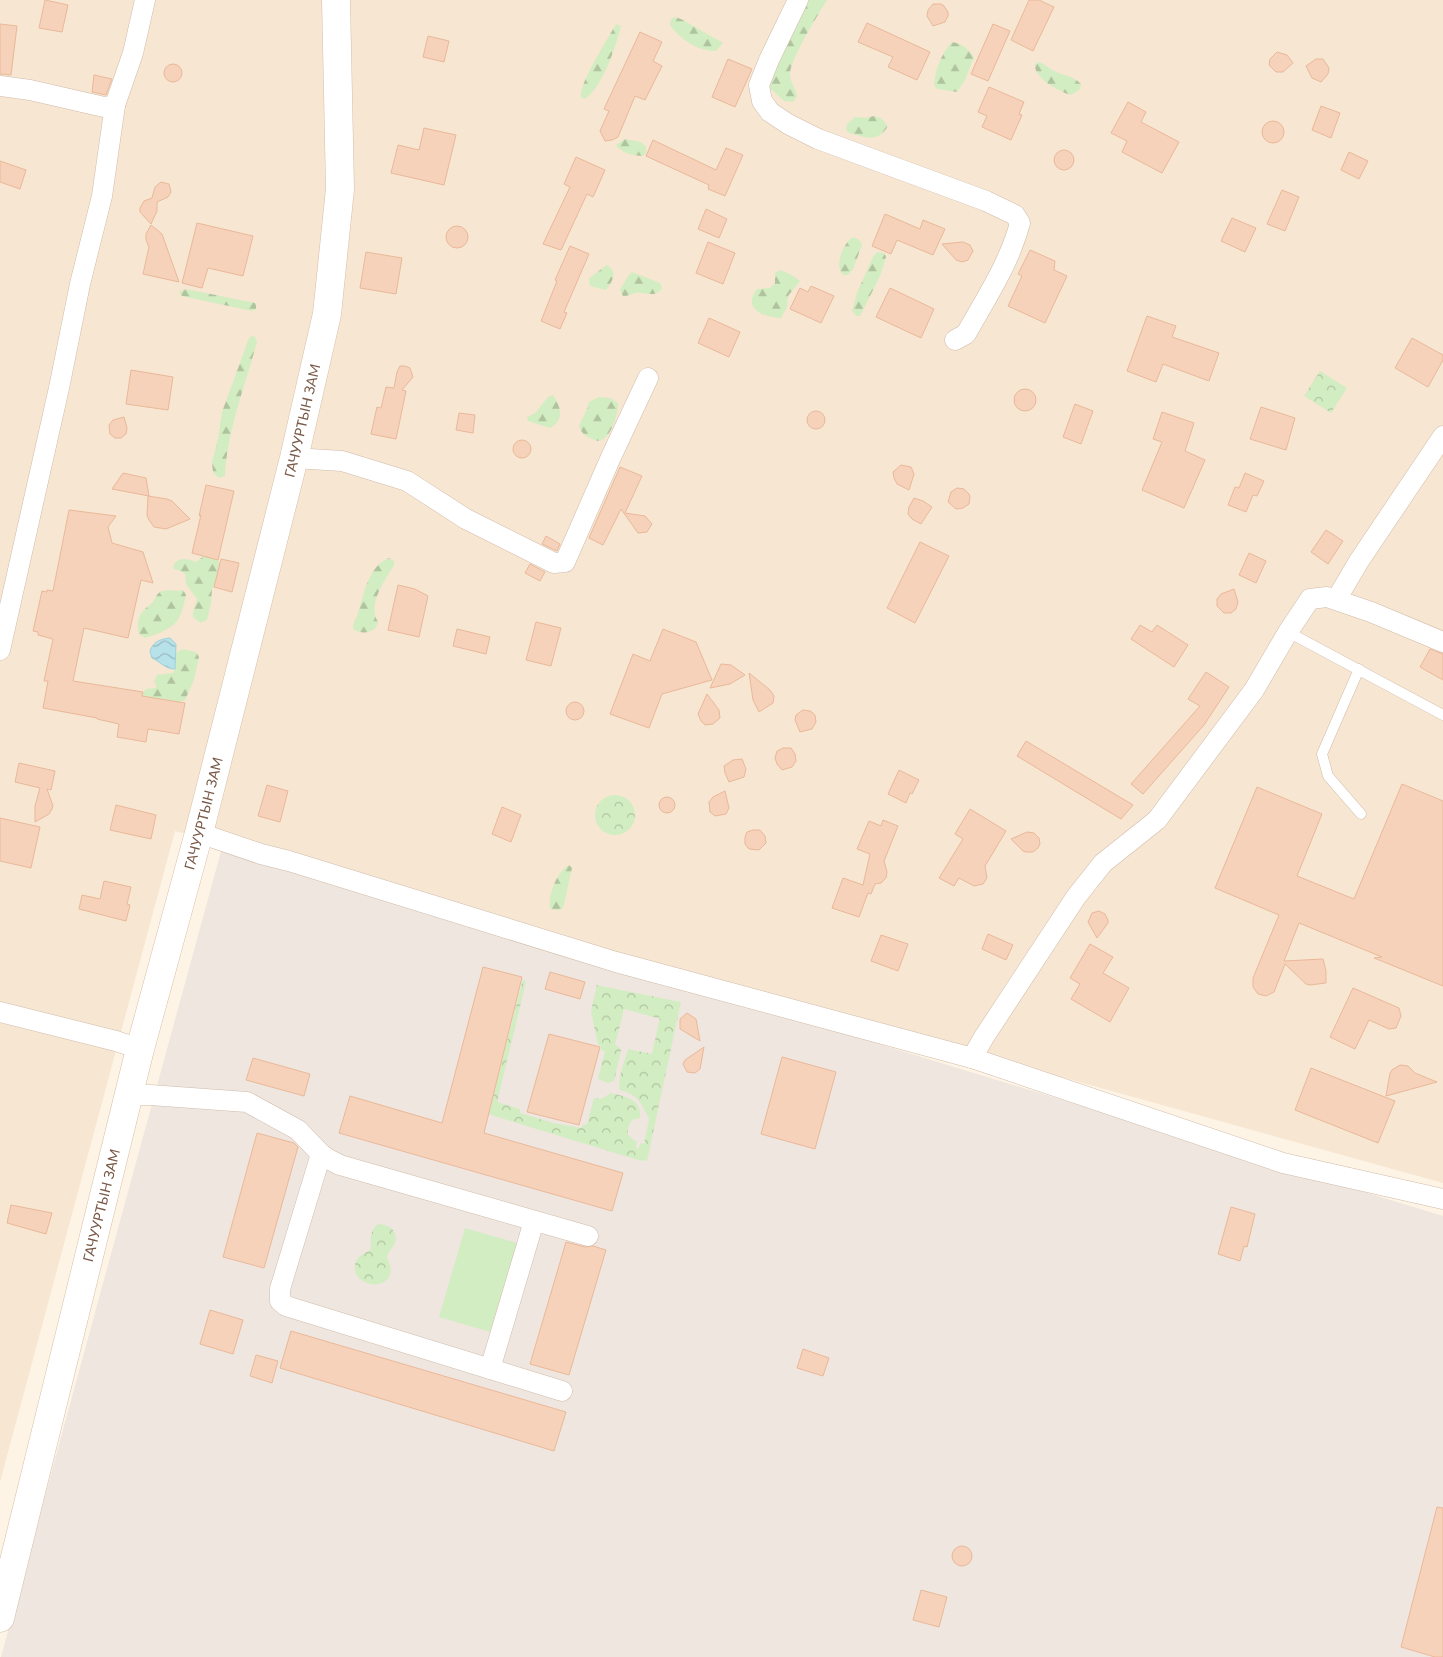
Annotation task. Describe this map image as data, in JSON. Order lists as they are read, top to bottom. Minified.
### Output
{"streets":{"main road":["ГАЧУУРТЫН ЗАМ"]}}
